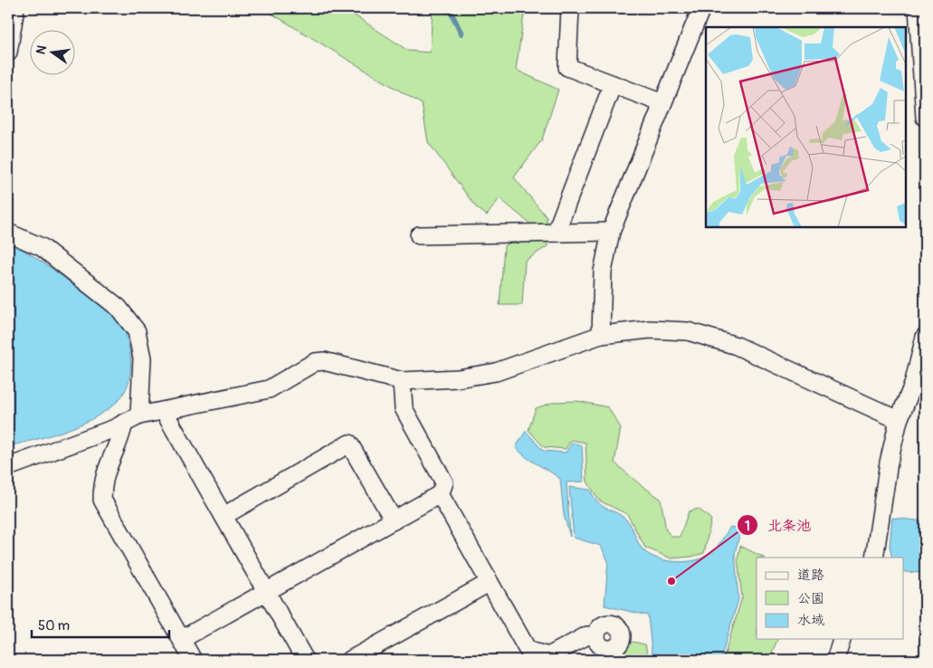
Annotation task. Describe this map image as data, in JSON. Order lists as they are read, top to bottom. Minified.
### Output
{"places":["北条池"],"legend":["道路","公園","水域"],"scale_bar":"50 m","north":"left"}
